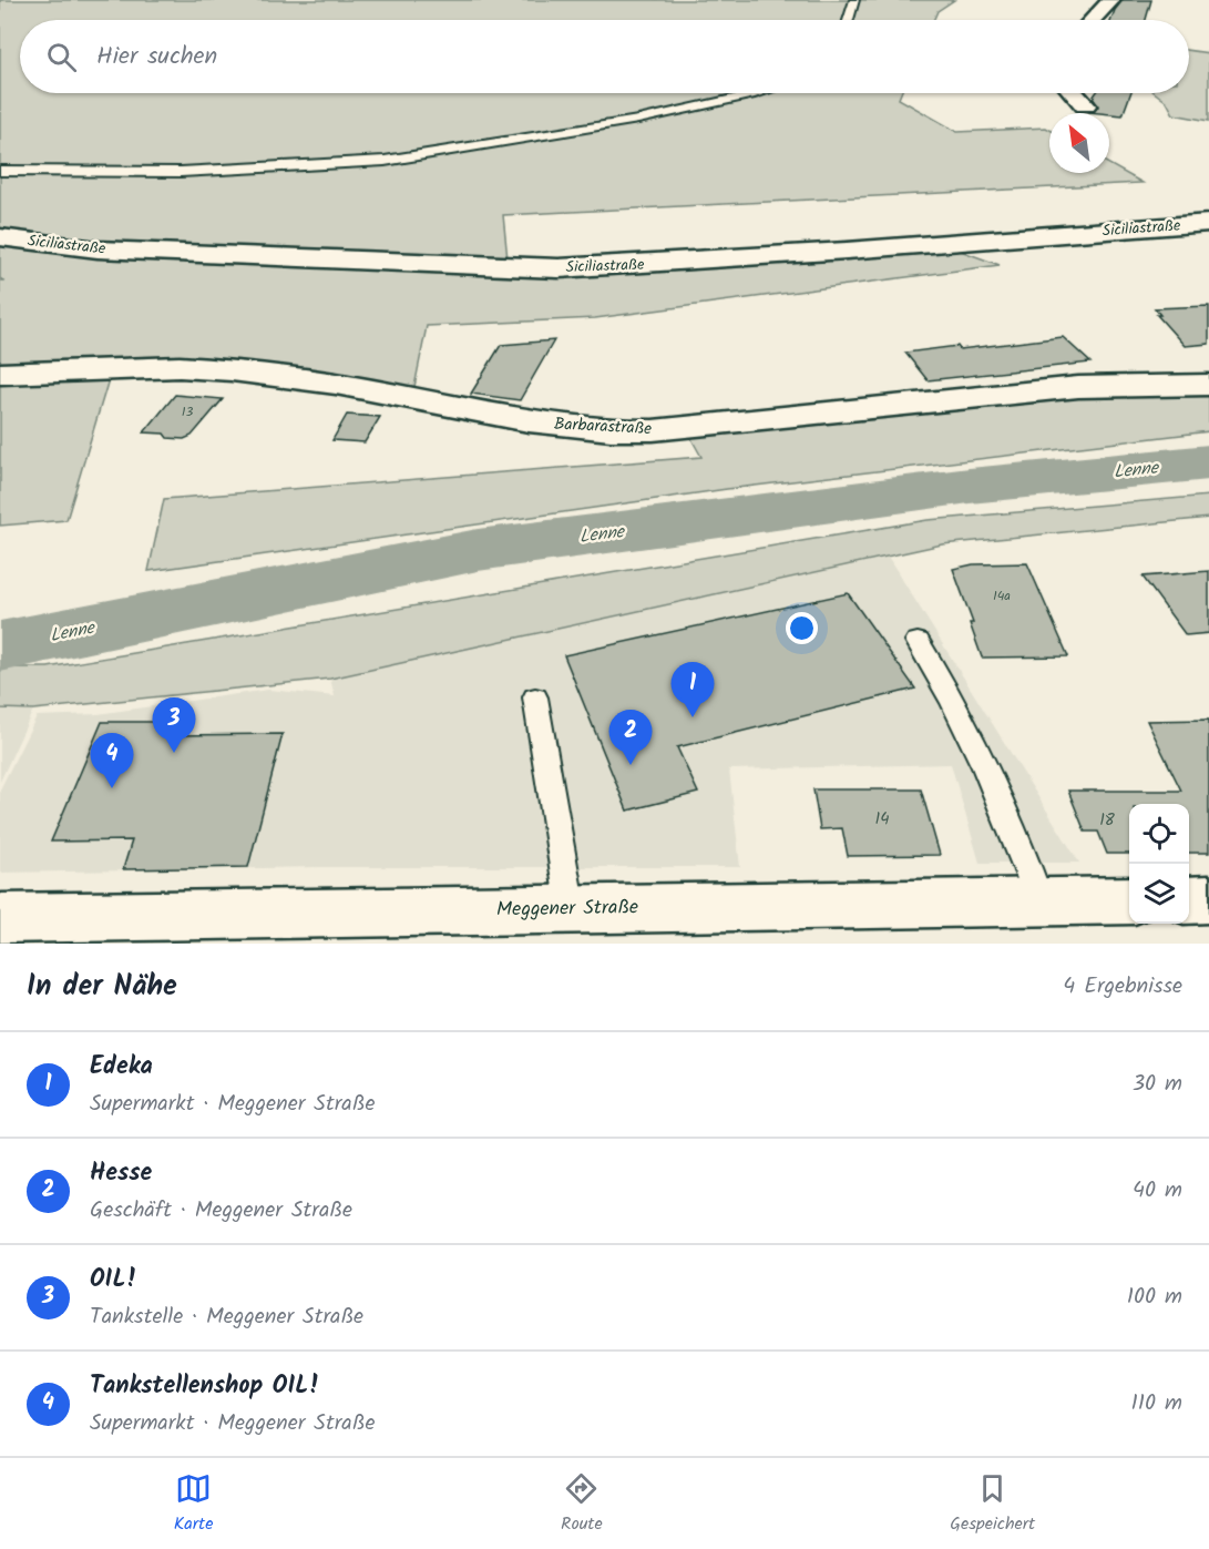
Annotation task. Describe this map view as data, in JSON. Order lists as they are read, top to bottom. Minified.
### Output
{"streets":{"street":["Siciliastraße","Barbarastraße","Meggener Straße"]},"water":["Lenne"],"house_numbers":["13","14a","14","18"],"north":"top left","page":{"search":"Hier suchen","pins":["1","3","2","4"],"heading":["In der Nähe","4 Ergebnisse"],"list":[{"mark":"1","name":"Edeka","note":"Supermarkt · Meggener Straße","value":"30 m"},{"mark":"2","name":"Hesse","note":"Geschäft · Meggener Straße","value":"40 m"},{"mark":"3","name":"OIL!","note":"Tankstelle · Meggener Straße","value":"100 m"},{"mark":"4","name":"Tankstellenshop OIL!","note":"Supermarkt · Meggener Straße","value":"110 m"}],"nav":["Karte","Route","Gespeichert"]}}
